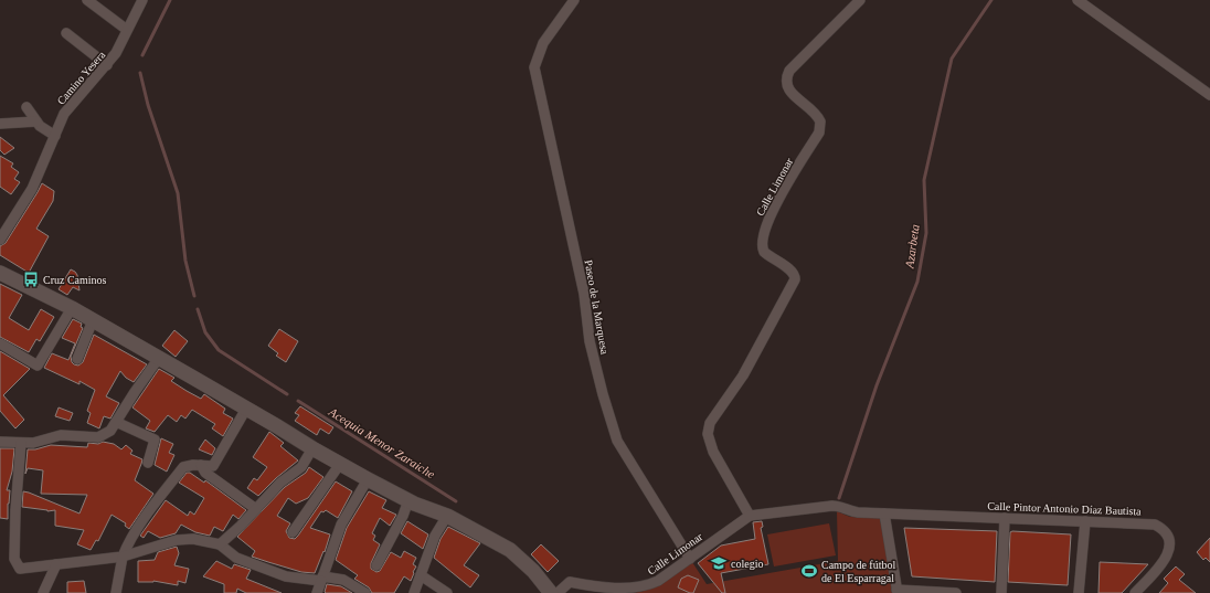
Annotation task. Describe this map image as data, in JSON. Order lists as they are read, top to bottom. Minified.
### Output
{"streets":{"street":["Camino Yesera","Calle Limonar","Paseo de la Marquesa","Calle Pintor Antonio Díaz Bautista"]},"crossings":[["Calle Limonar","Paseo de la Marquesa"],["Calle Limonar","Calle Pintor Antonio Díaz Bautista"]],"water":["Azarbeta","Acequia Menor Zaraiche"],"places":{"bus stop":["Cruz Caminos"],"school or university":["colegio"],"sports":["Campo de fútbol de El Esparragal"]}}
